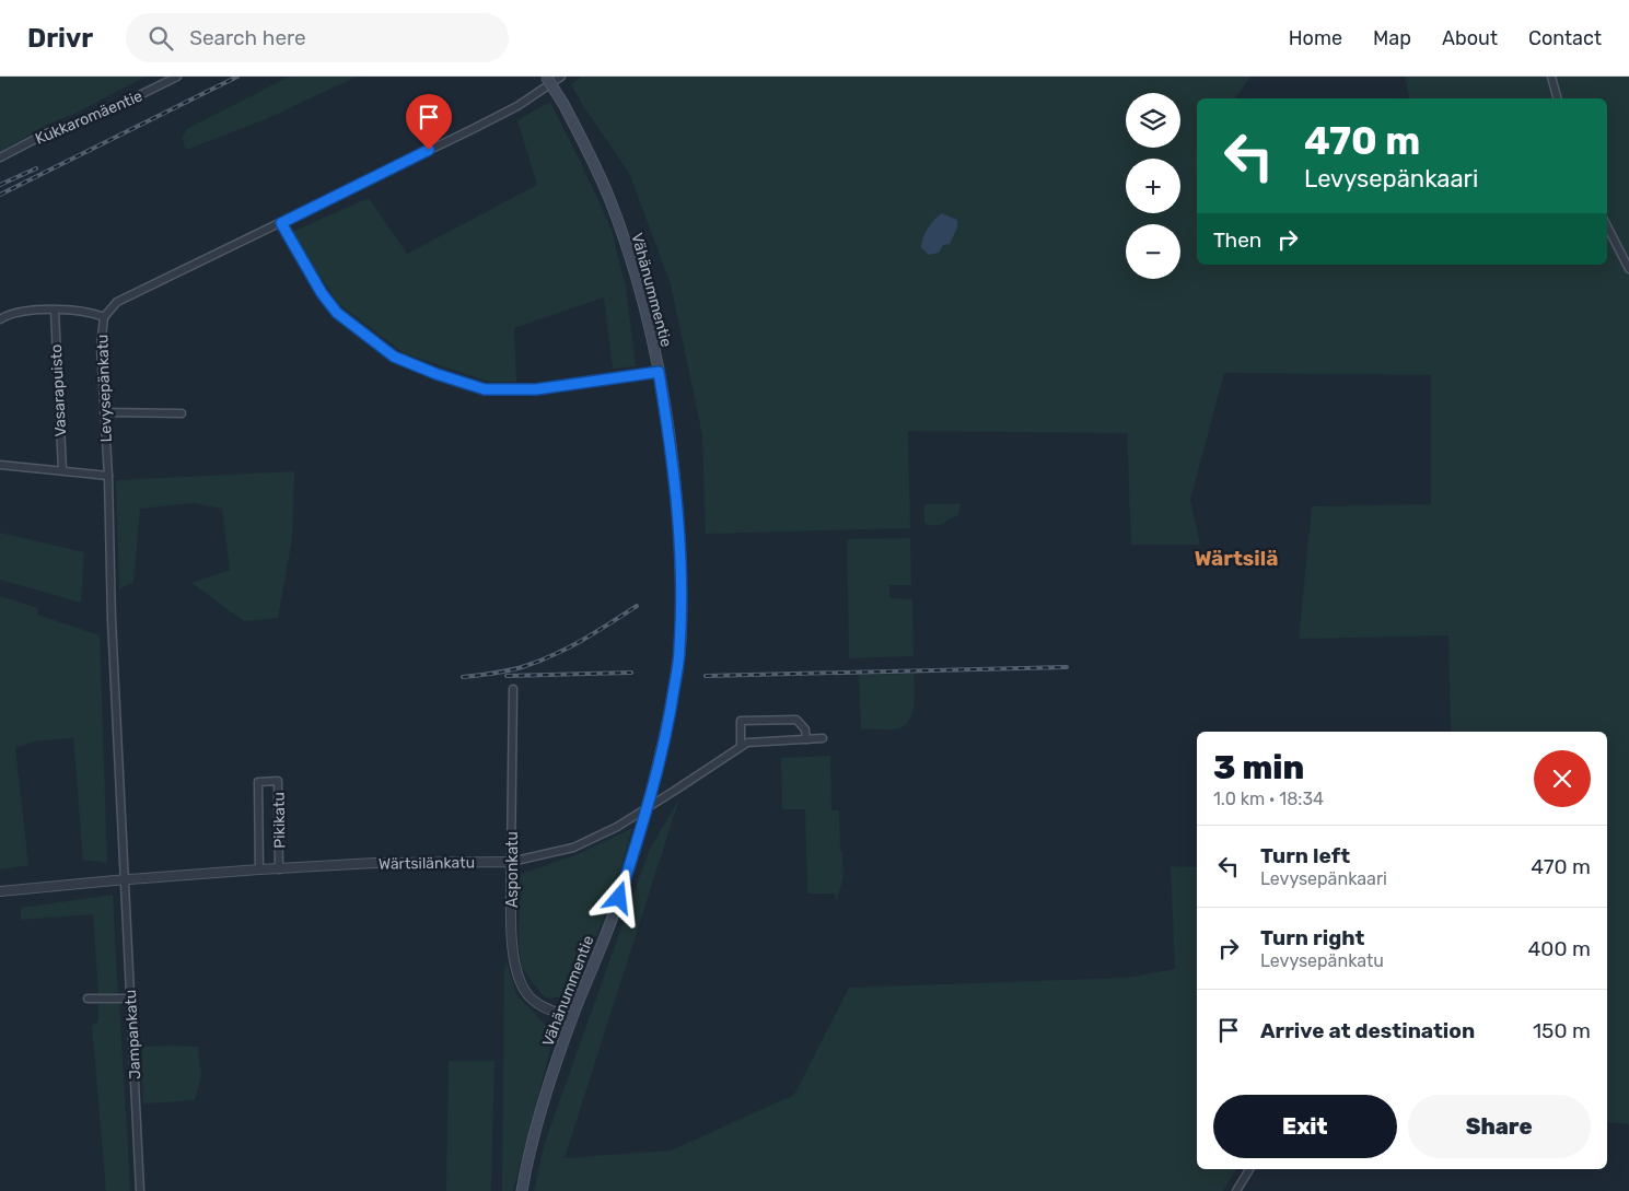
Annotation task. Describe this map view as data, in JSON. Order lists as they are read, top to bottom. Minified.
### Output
{"streets":{"main road":["Vähänummentie"],"street":["Kukkaromäentie","Levysepänkatu","Vasarapuisto","Pikikatu","Wärtsilänkatu","Asponkatu","Jampankatu"]},"crossings":[["Vähänummentie","Asponkatu"],["Levysepänkatu","Wärtsilänkatu"],["Levysepänkatu","Jampankatu"],["Pikikatu","Wärtsilänkatu"],["Wärtsilänkatu","Asponkatu"],["Wärtsilänkatu","Jampankatu"]],"districts":["Wärtsilä"],"page":{"header":"Drivr","search":"Search here","nav":["Home","Map","About","Contact"],"map_buttons":["+","−"],"turn":["470 m","Levysepänkaari"],"then":"Then","heading":["3 min","1.0 km · 18:34"],"list":[{"name":"Turn left","note":"Levysepänkaari","value":"470 m"},{"name":"Turn right","note":"Levysepänkatu","value":"400 m"},{"name":"Arrive at destination","value":"150 m"}],"buttons":["Exit","Share"]}}
